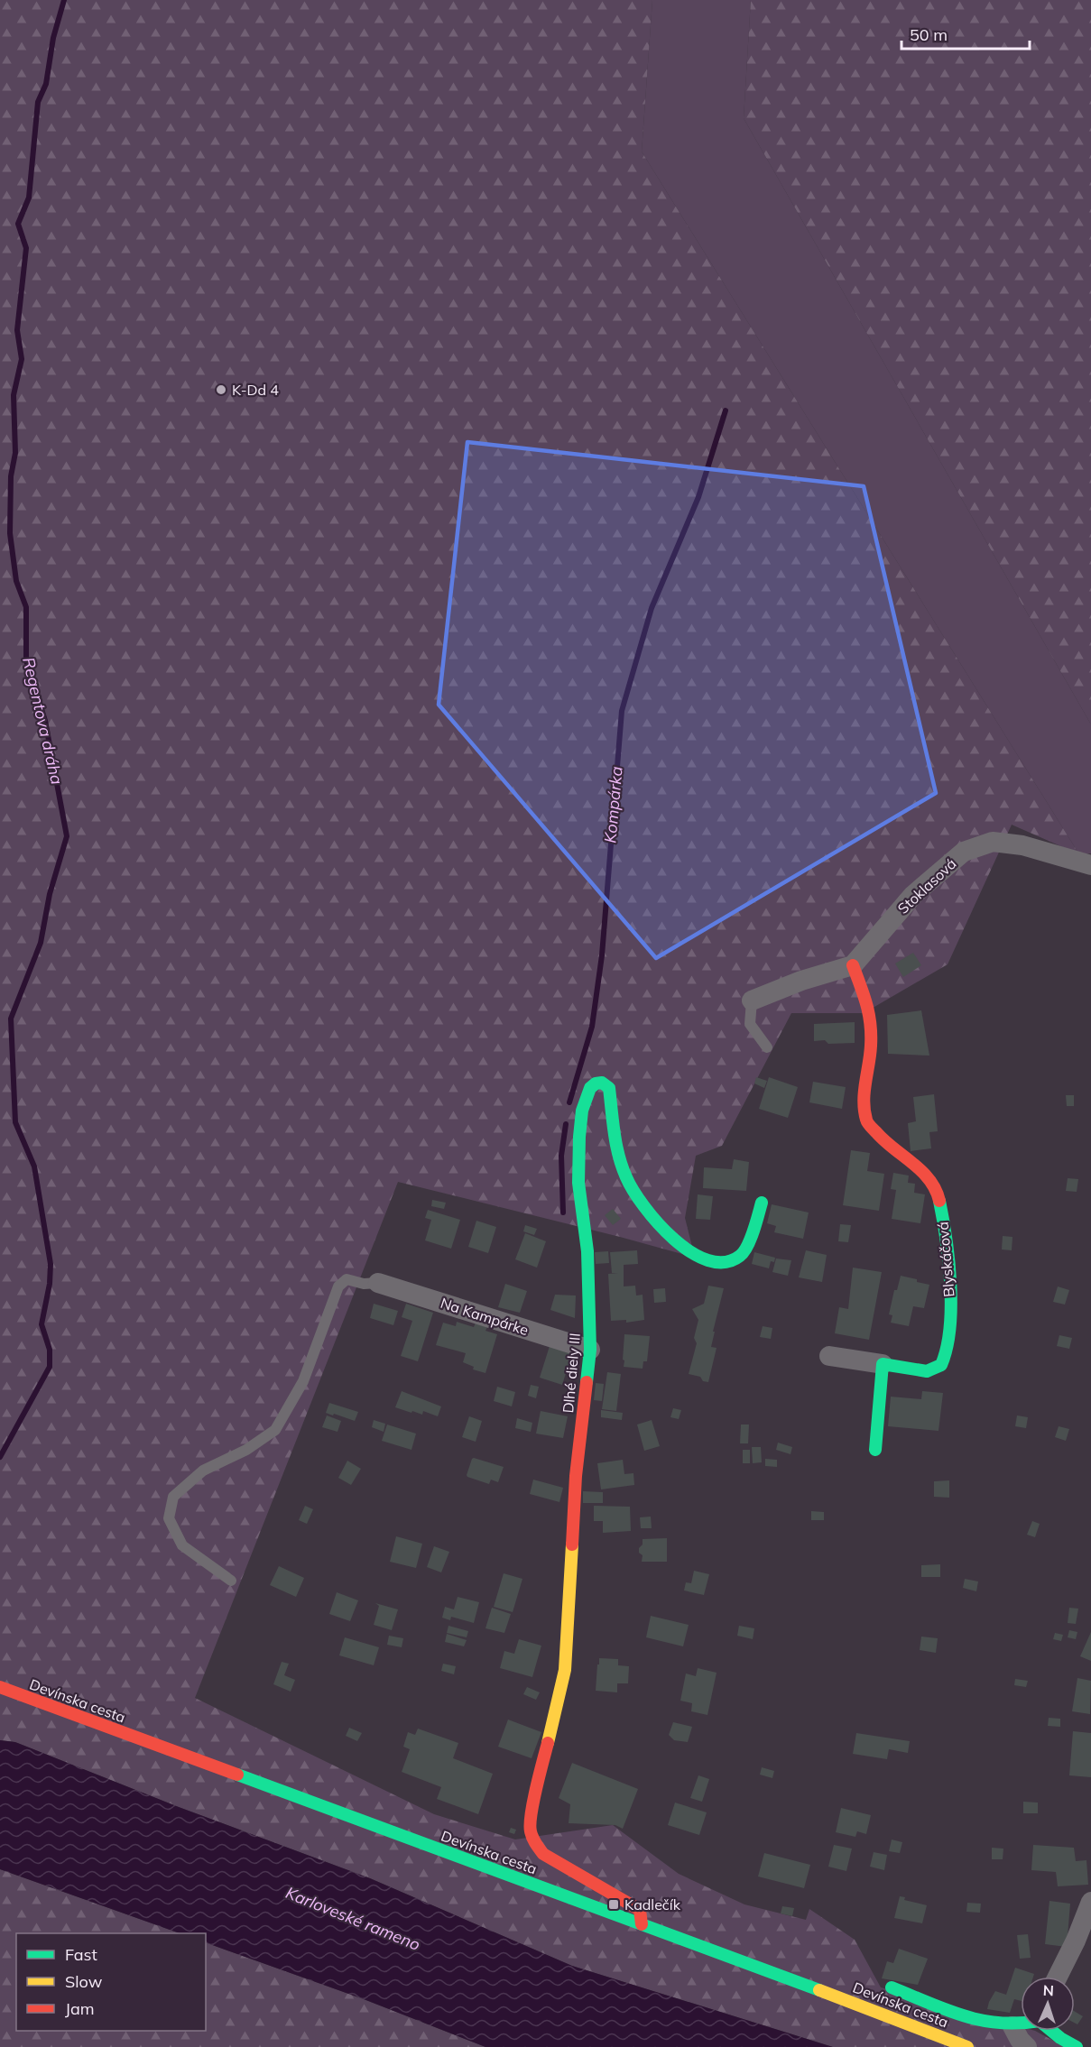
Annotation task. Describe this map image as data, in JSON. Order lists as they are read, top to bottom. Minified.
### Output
{"streets":{"street":["Stoklasová","Blyskáčová","Na Kampárke","Dlhé diely III","Devínska cesta"]},"crossings":[["Stoklasová","Blyskáčová"],["Na Kampárke","Dlhé diely III"],["Dlhé diely III","Devínska cesta"]],"water":["Regentova dráha","Kompárka","Karloveské rameno"],"places":{"other":["K-Dd 4"],"transit":["Kadlečík"]},"legend":["Fast","Slow","Jam"],"scale_bar":"50 m","north":"top"}
